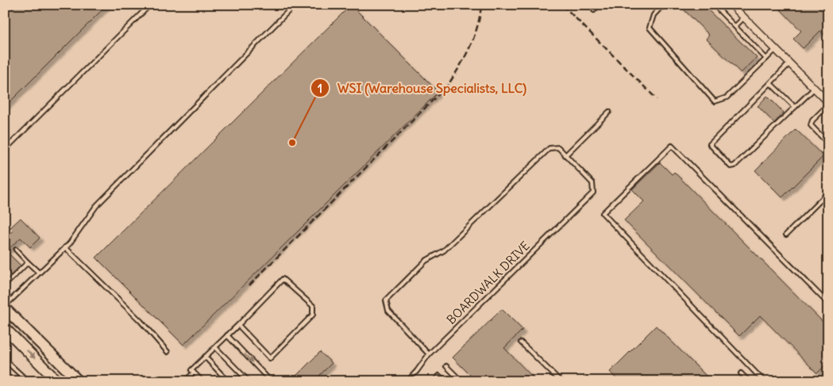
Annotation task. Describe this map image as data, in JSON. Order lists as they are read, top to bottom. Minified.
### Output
{"streets":{"lane":["BOARDWALK DRIVE"]},"places":["WSI (Warehouse Specialists, LLC)"]}
